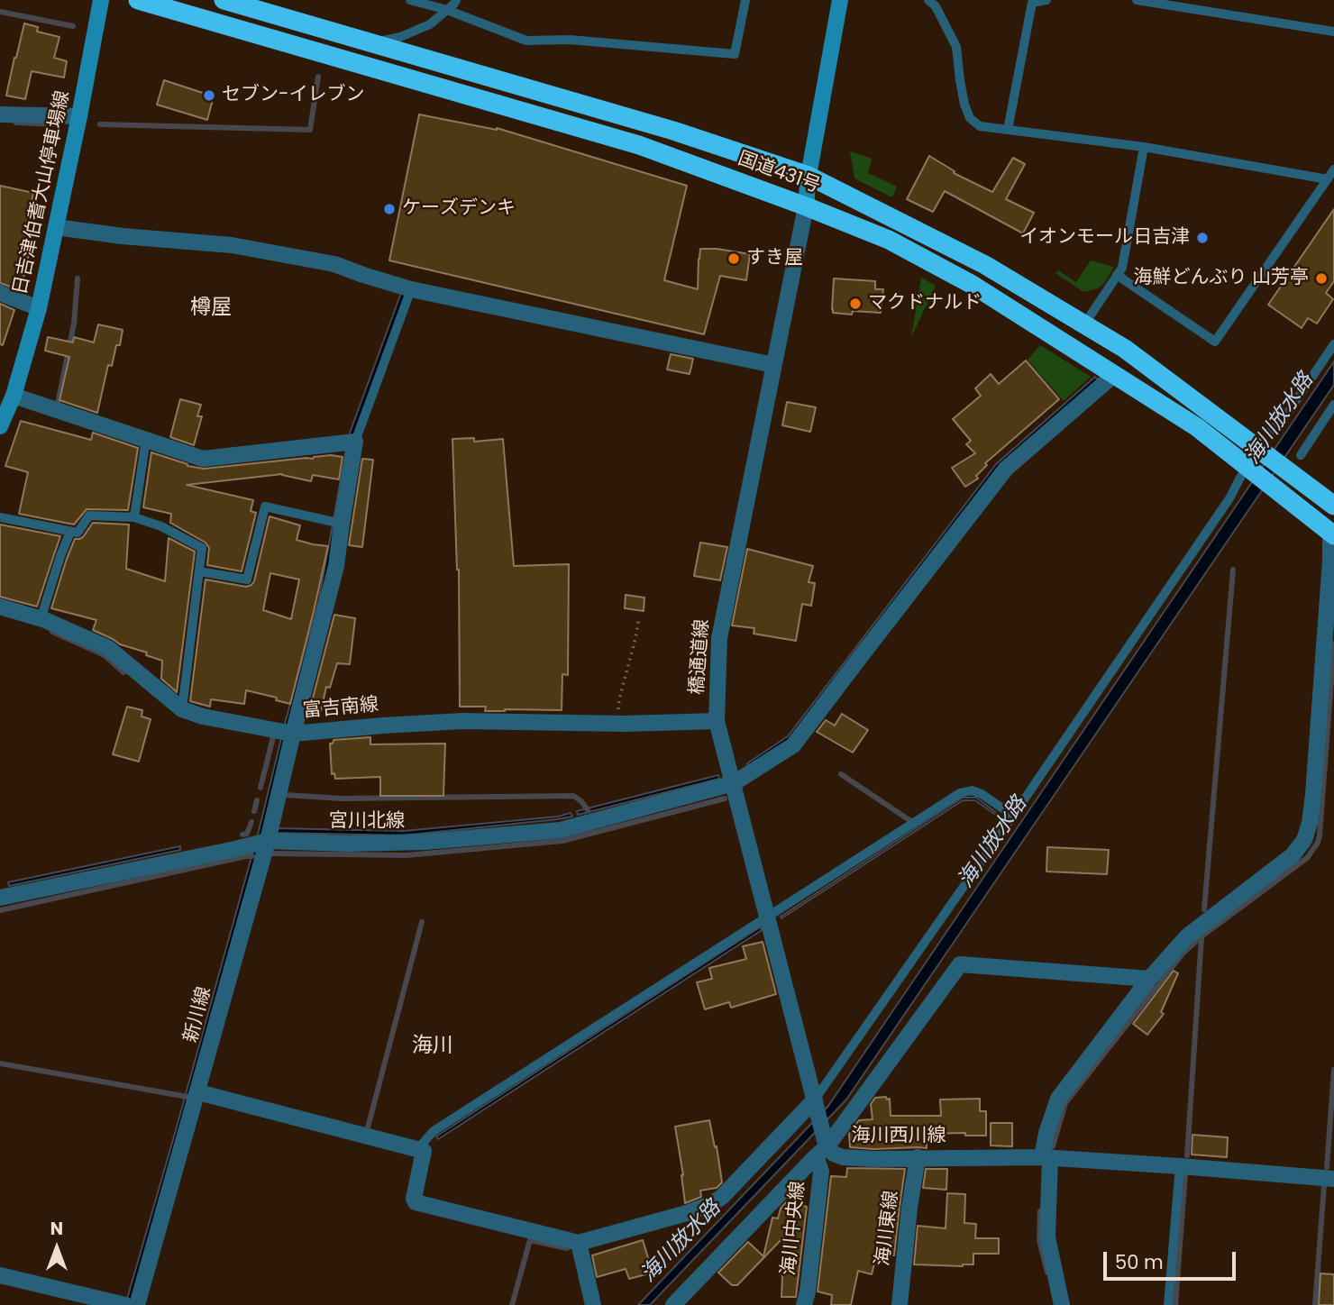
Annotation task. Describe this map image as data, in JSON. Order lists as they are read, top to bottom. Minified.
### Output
{"streets":{"highway":["国道431号"],"main road":["日吉津伯耆大山停車場線"],"street":["橋通道線","富吉南線","宮川北線","新川線","海川西川線","海川中央線","海川東線"]},"crossings":[["国道431号","橋通道線"],["国道431号","宮川北線"],["橋通道線","富吉南線"],["橋通道線","宮川北線"],["橋通道線","海川中央線"],["富吉南線","新川線"],["宮川北線","新川線"],["海川西川線","海川中央線"],["海川西川線","海川東線"]],"districts":["樽屋","海川"],"water":["海川放水路"],"places":["セブン-イレブン","ケーズデンキ","イオンモール日吉津","すき屋","海鮮どんぶり 山芳亭","マクドナルド"],"scale_bar":"50 m","north":"top"}
